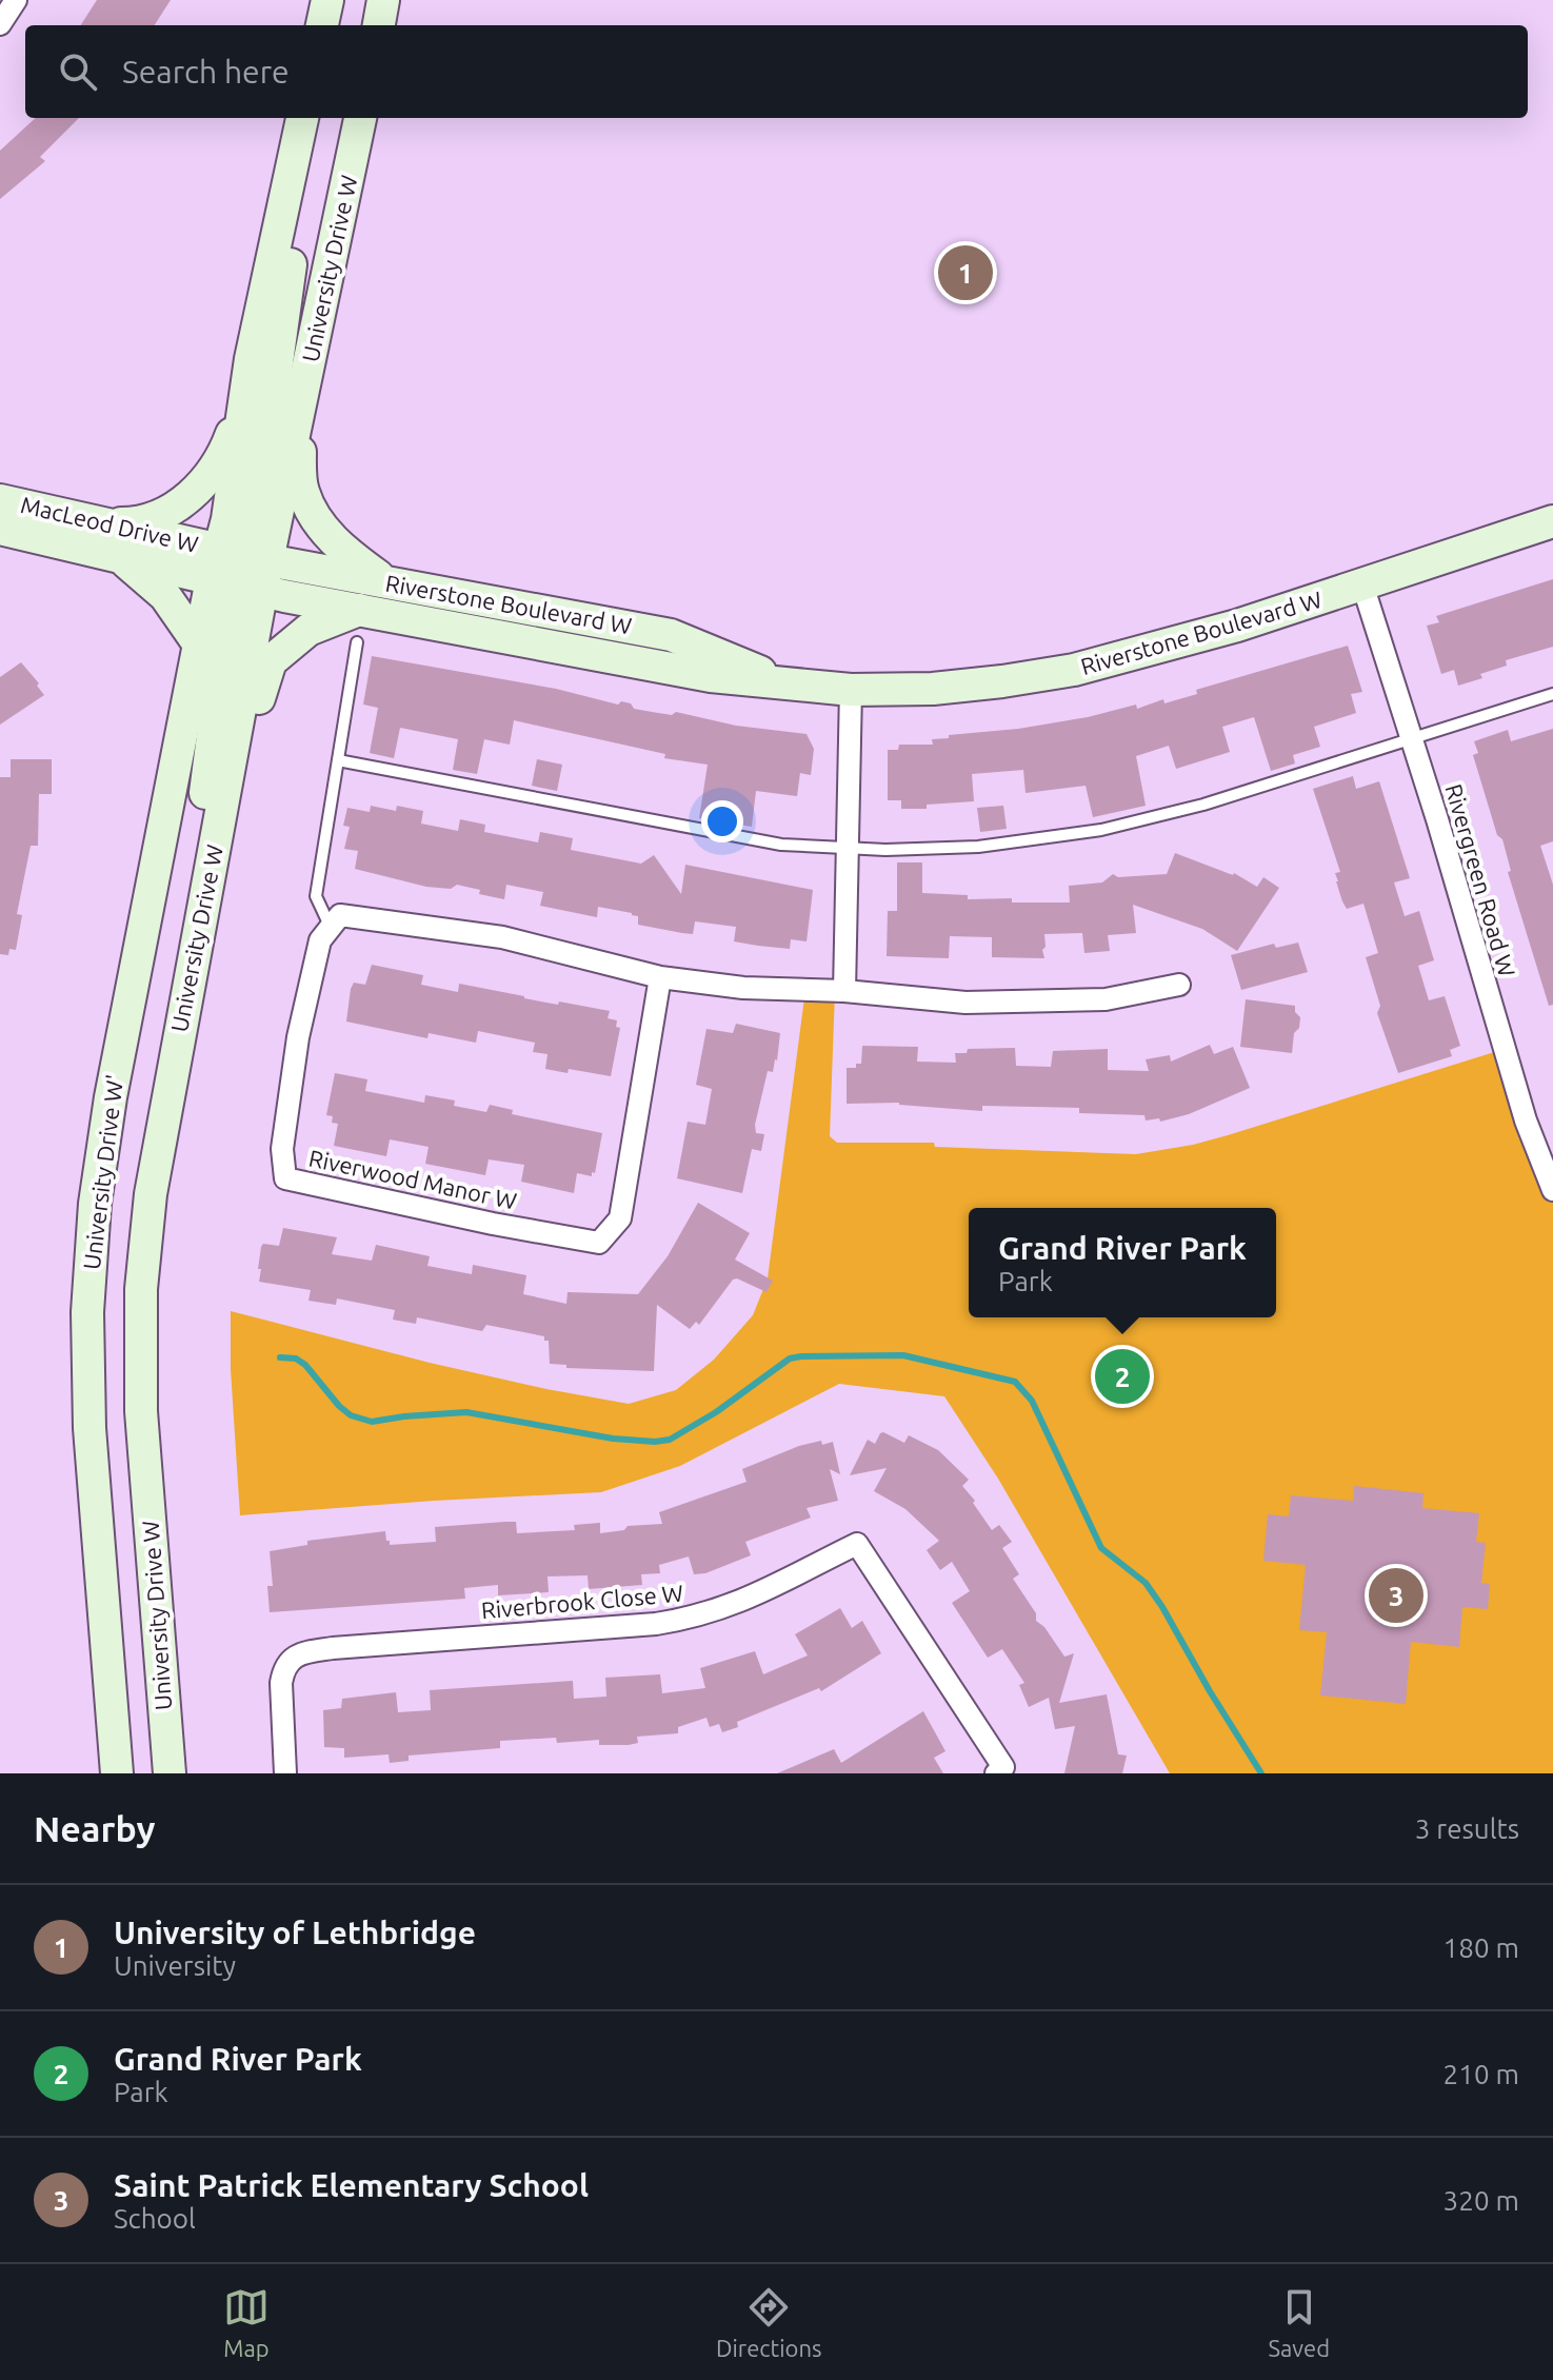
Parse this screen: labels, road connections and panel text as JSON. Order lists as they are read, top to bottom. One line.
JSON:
{"streets":{"main road":["University Drive W","MacLeod Drive W","Riverstone Boulevard W","University Drive W'"],"street":["Rivergreen Road W","Riverwood Manor W","Riverbrook Close W"]},"crossings":[["University Drive W","Riverstone Boulevard W"],["MacLeod Drive W","Riverstone Boulevard W"],["MacLeod Drive W","University Drive W'"],["Riverstone Boulevard W","Rivergreen Road W"],["Riverstone Boulevard W","University Drive W'"]],"page":{"search":"Search here","pins":["1","2","3"],"popup":["Grand River Park","Park"],"heading":["Nearby","3 results"],"list":[{"mark":"1","name":"University of Lethbridge","note":"University","value":"180 m"},{"mark":"2","name":"Grand River Park","note":"Park","value":"210 m"},{"mark":"3","name":"Saint Patrick Elementary School","note":"School","value":"320 m"}],"nav":["Map","Directions","Saved"]}}
